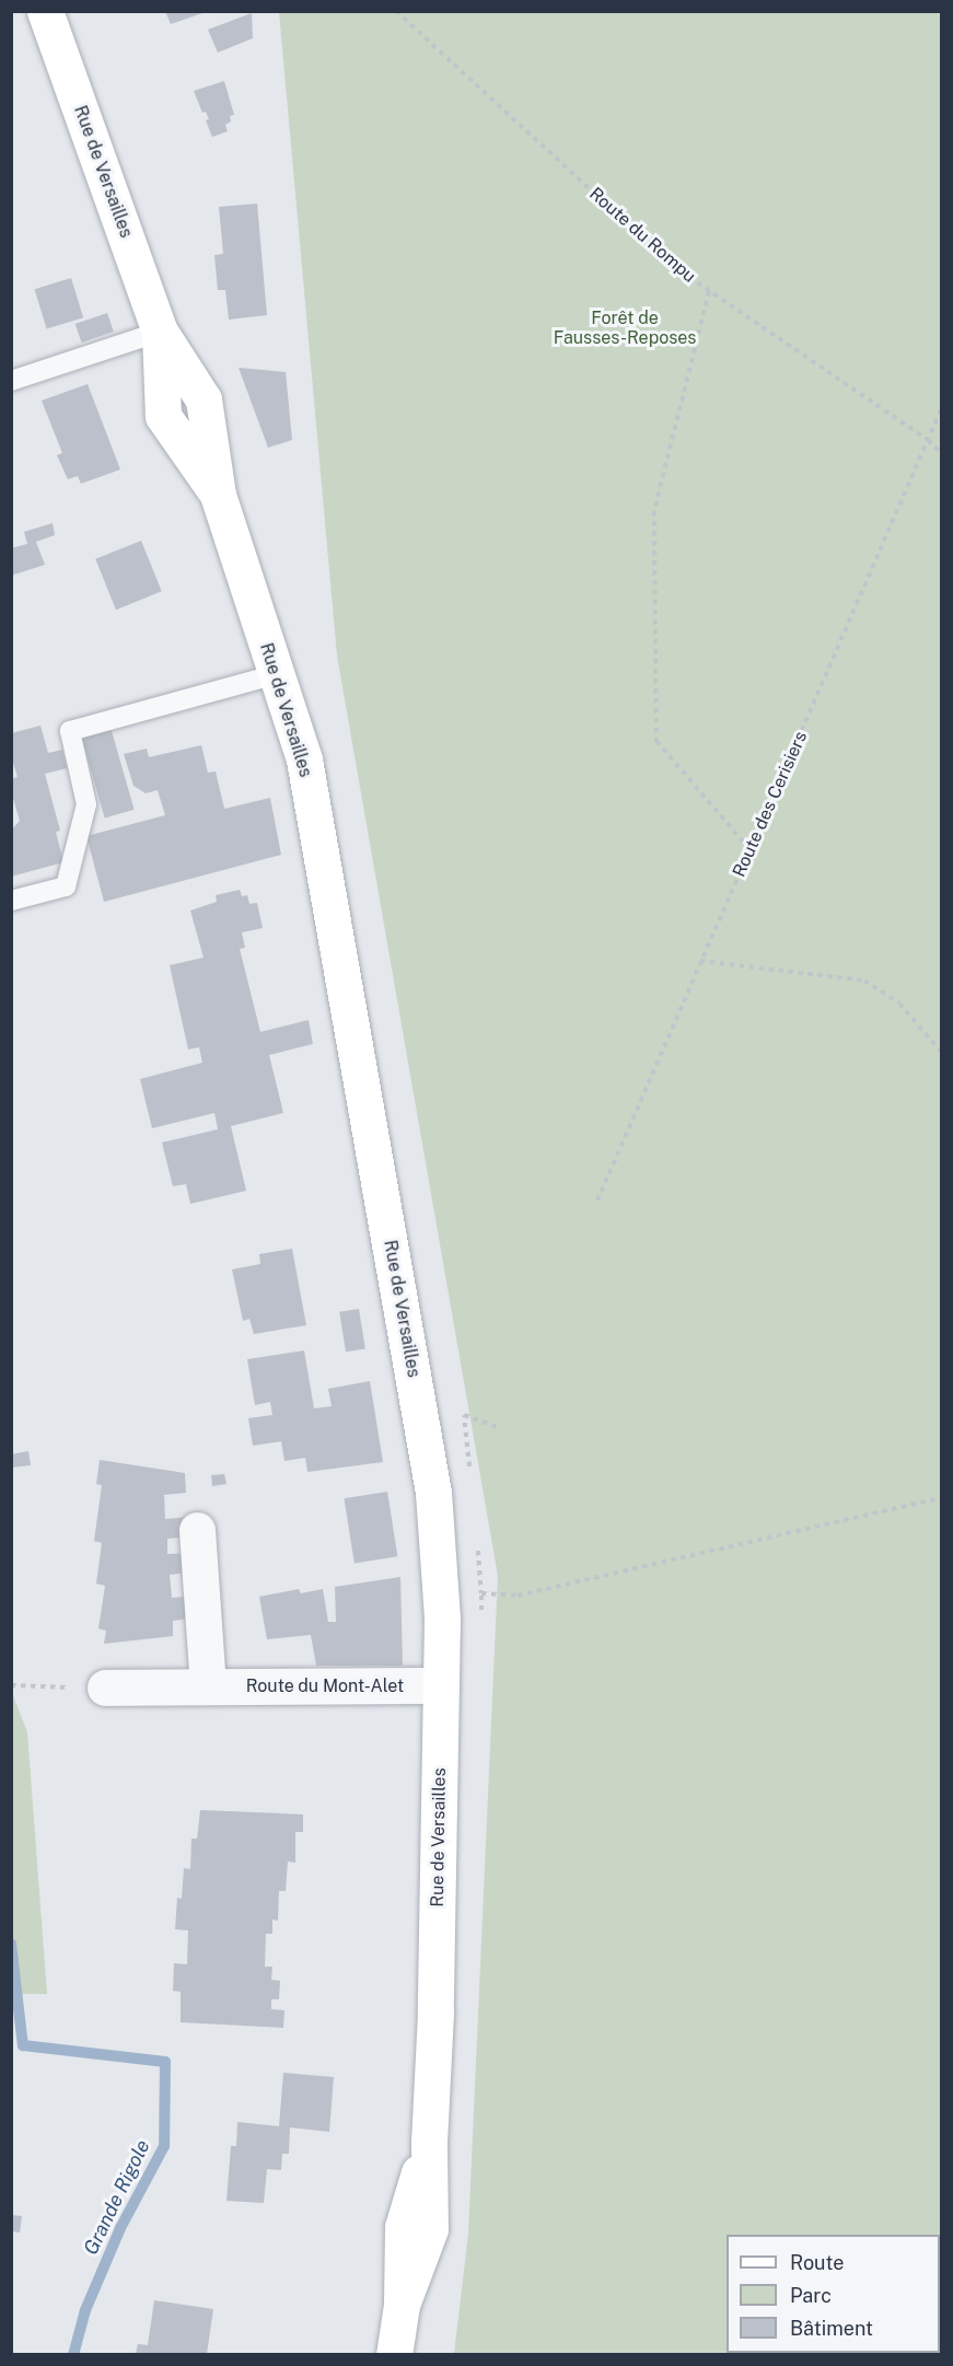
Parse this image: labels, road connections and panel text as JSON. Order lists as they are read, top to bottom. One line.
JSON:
{"streets":{"main road":["Rue de Versailles"],"street":["Route du Mont-Alet"],"path":["Route du Rompu","Route des Cerisiers"]},"crossings":[["Rue de Versailles","Route du Mont-Alet"],["Route du Rompu","Route des Cerisiers"]],"water":["Grande Rigole"],"parks":["Forêt de Fausses-Reposes"],"legend":["Route","Parc","Bâtiment"]}
